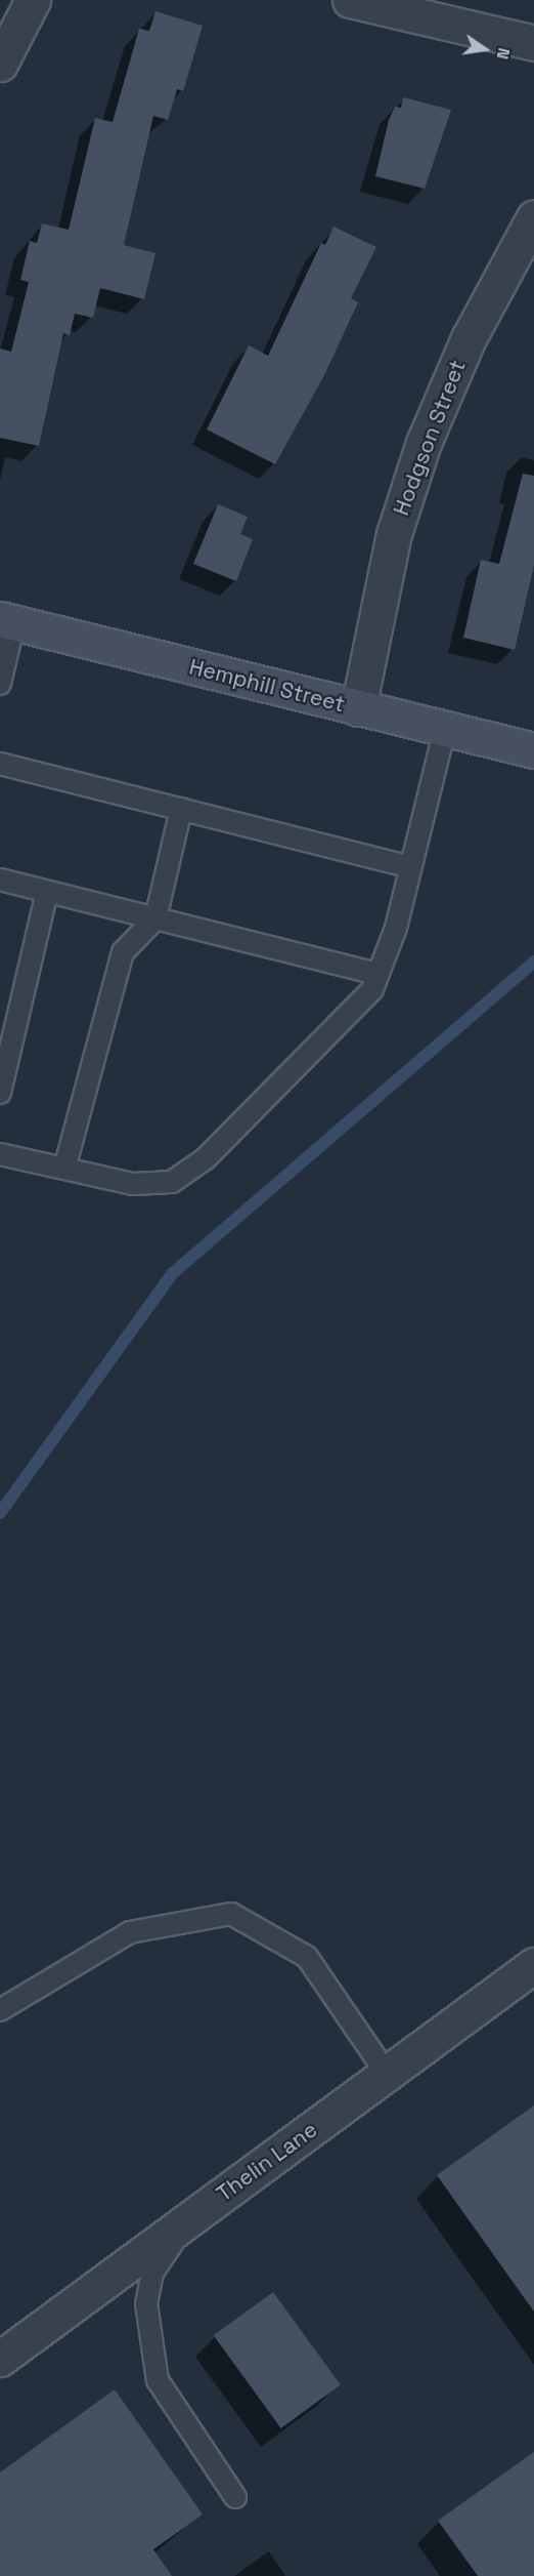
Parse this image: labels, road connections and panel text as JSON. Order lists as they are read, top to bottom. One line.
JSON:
{"streets":{"main road":["Hemphill Street"],"street":["Hodgson Street","Thelin Lane"]},"crossings":[["Hodgson Street","Hemphill Street"]],"north":"right"}
